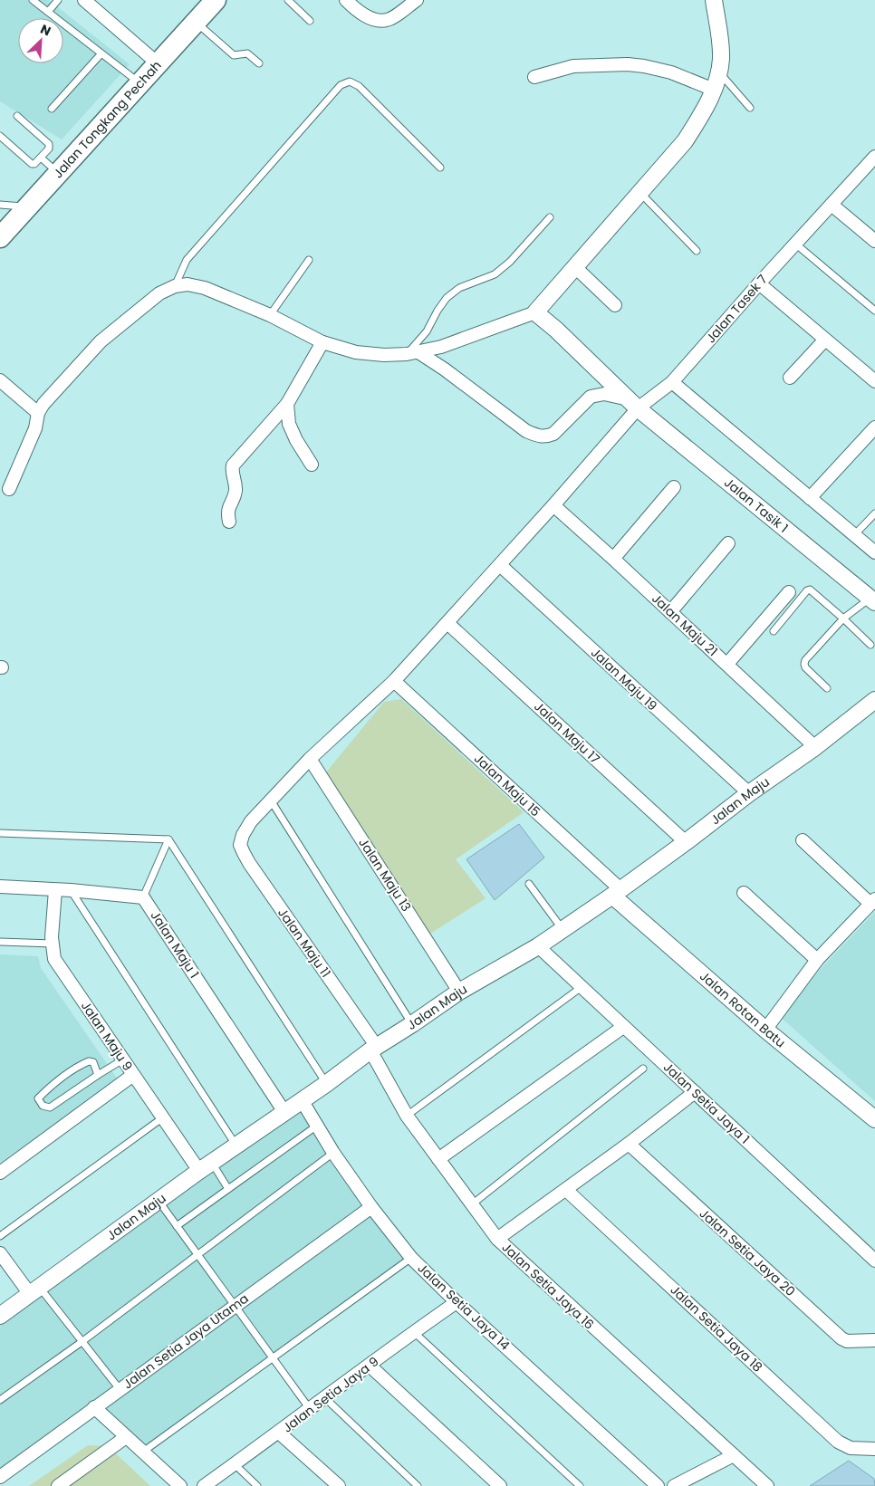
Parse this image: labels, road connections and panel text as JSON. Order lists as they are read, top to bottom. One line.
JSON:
{"streets":{"main road":["Jalan Tongkang Pechah"],"street":["Jalan Tasek 7","Jalan Tasik 1","Jalan Maju 21","Jalan Maju 19","Jalan Maju 17","Jalan Maju 15","Jalan Maju","Jalan Maju 13","Jalan Maju 11","Jalan Maju 1","Jalan Rotan Batu","Jalan Maju 9","Jalan Setia Jaya 1","Jalan Setia Jaya 20","Jalan Setia Jaya 16","Jalan Setia Jaya 14","Jalan Setia Jaya 18","Jalan Setia Jaya Utama","Jalan Setia Jaya 9"]},"crossings":[["Jalan Tasek 7","Jalan Tasik 1"],["Jalan Tasek 7","Jalan Maju 21"],["Jalan Tasek 7","Jalan Maju 19"],["Jalan Tasek 7","Jalan Maju 17"],["Jalan Tasek 7","Jalan Maju 15"],["Jalan Tasek 7","Jalan Maju 13"],["Jalan Tasek 7","Jalan Maju 11"],["Jalan Maju 21","Jalan Maju"],["Jalan Maju 19","Jalan Maju"],["Jalan Maju 17","Jalan Maju"],["Jalan Maju 15","Jalan Maju"],["Jalan Maju 15","Jalan Rotan Batu"],["Jalan Maju","Jalan Maju 13"],["Jalan Maju","Jalan Maju 11"],["Jalan Maju","Jalan Maju 1"],["Jalan Maju","Jalan Rotan Batu"],["Jalan Maju","Jalan Maju 9"],["Jalan Maju","Jalan Setia Jaya 1"],["Jalan Maju","Jalan Setia Jaya 16"],["Jalan Maju","Jalan Setia Jaya 14"],["Jalan Maju 11","Jalan Setia Jaya 16"],["Jalan Maju 1","Jalan Maju 9"],["Jalan Setia Jaya 14","Jalan Setia Jaya Utama"],["Jalan Setia Jaya 14","Jalan Setia Jaya 9"]],"north":"top right"}
